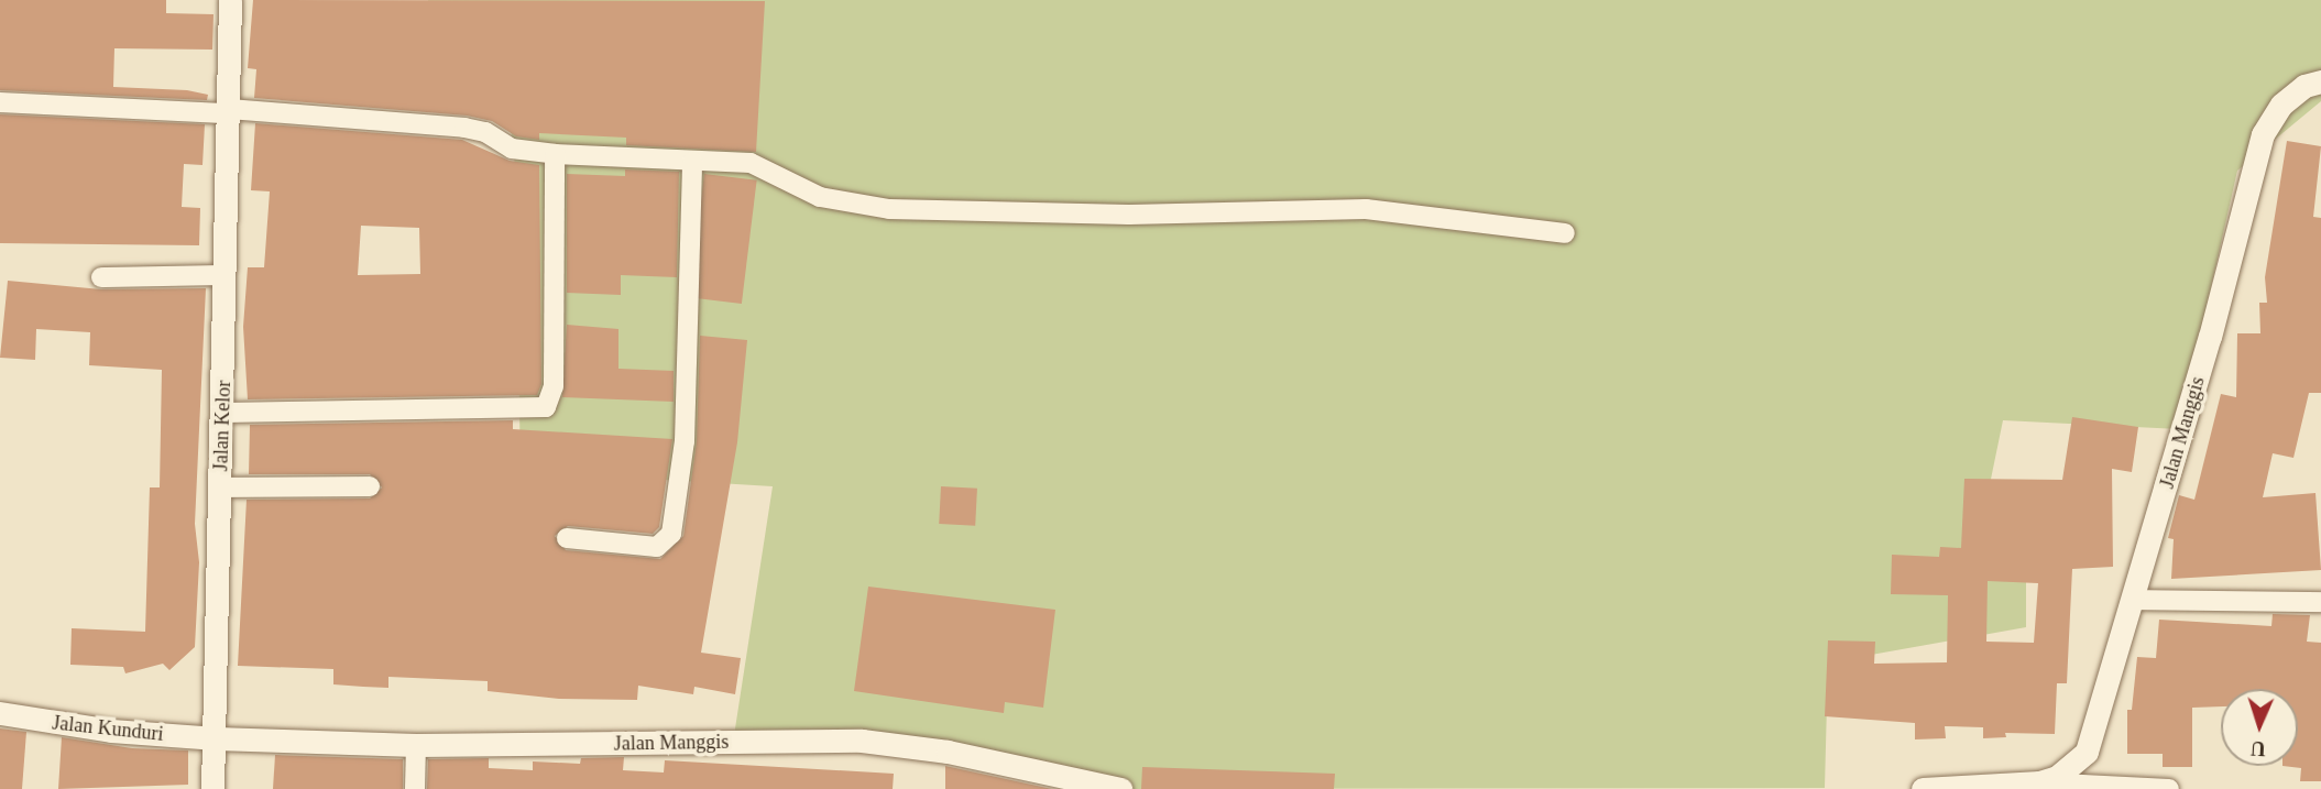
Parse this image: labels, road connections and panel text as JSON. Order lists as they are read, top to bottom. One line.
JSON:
{"streets":{"street":["Jalan Kelor","Jalan Manggis","Jalan Kunduri"]},"crossings":[["Jalan Kelor","Jalan Manggis"],["Jalan Kelor","Jalan Kunduri"],["Jalan Manggis","Jalan Kunduri"]],"north":"bottom"}
